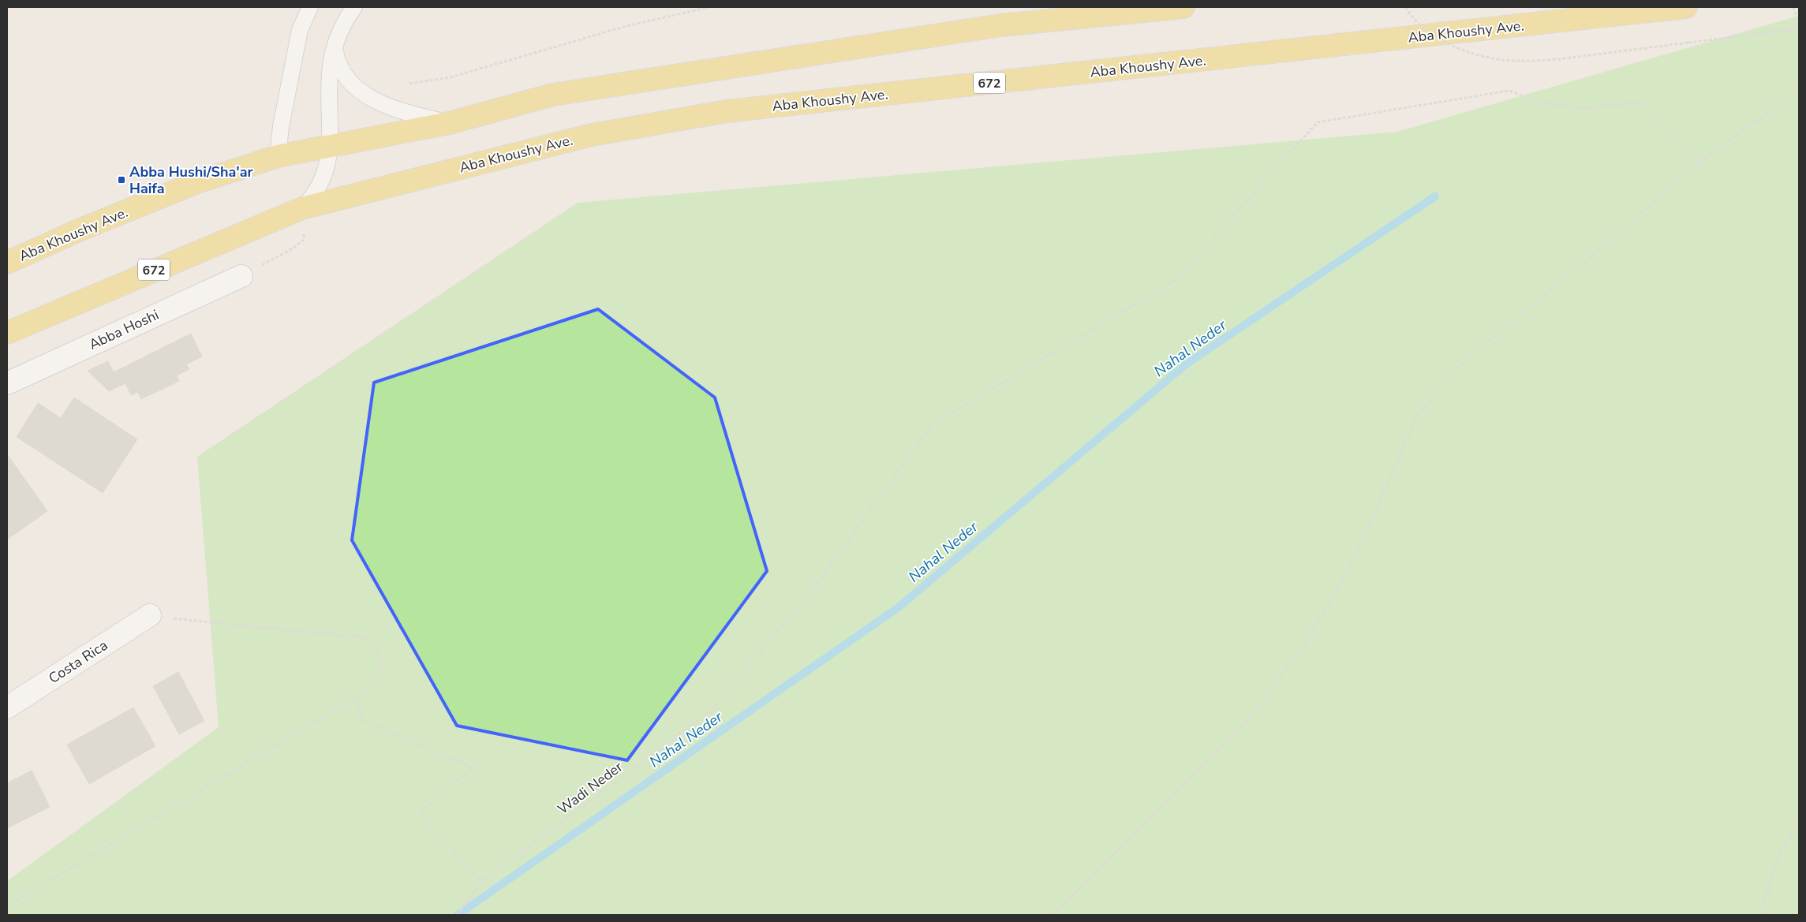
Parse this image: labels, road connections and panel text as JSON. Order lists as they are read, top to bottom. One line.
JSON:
{"streets":{"main road":["Aba Khoushy Ave.","672"],"street":["Abba Hoshi","Costa Rica"],"path":["Wadi Neder"]},"water":["Nahal Neder"],"places":{"transit":["Abba Hushi/Sha'ar Haifa"]}}
